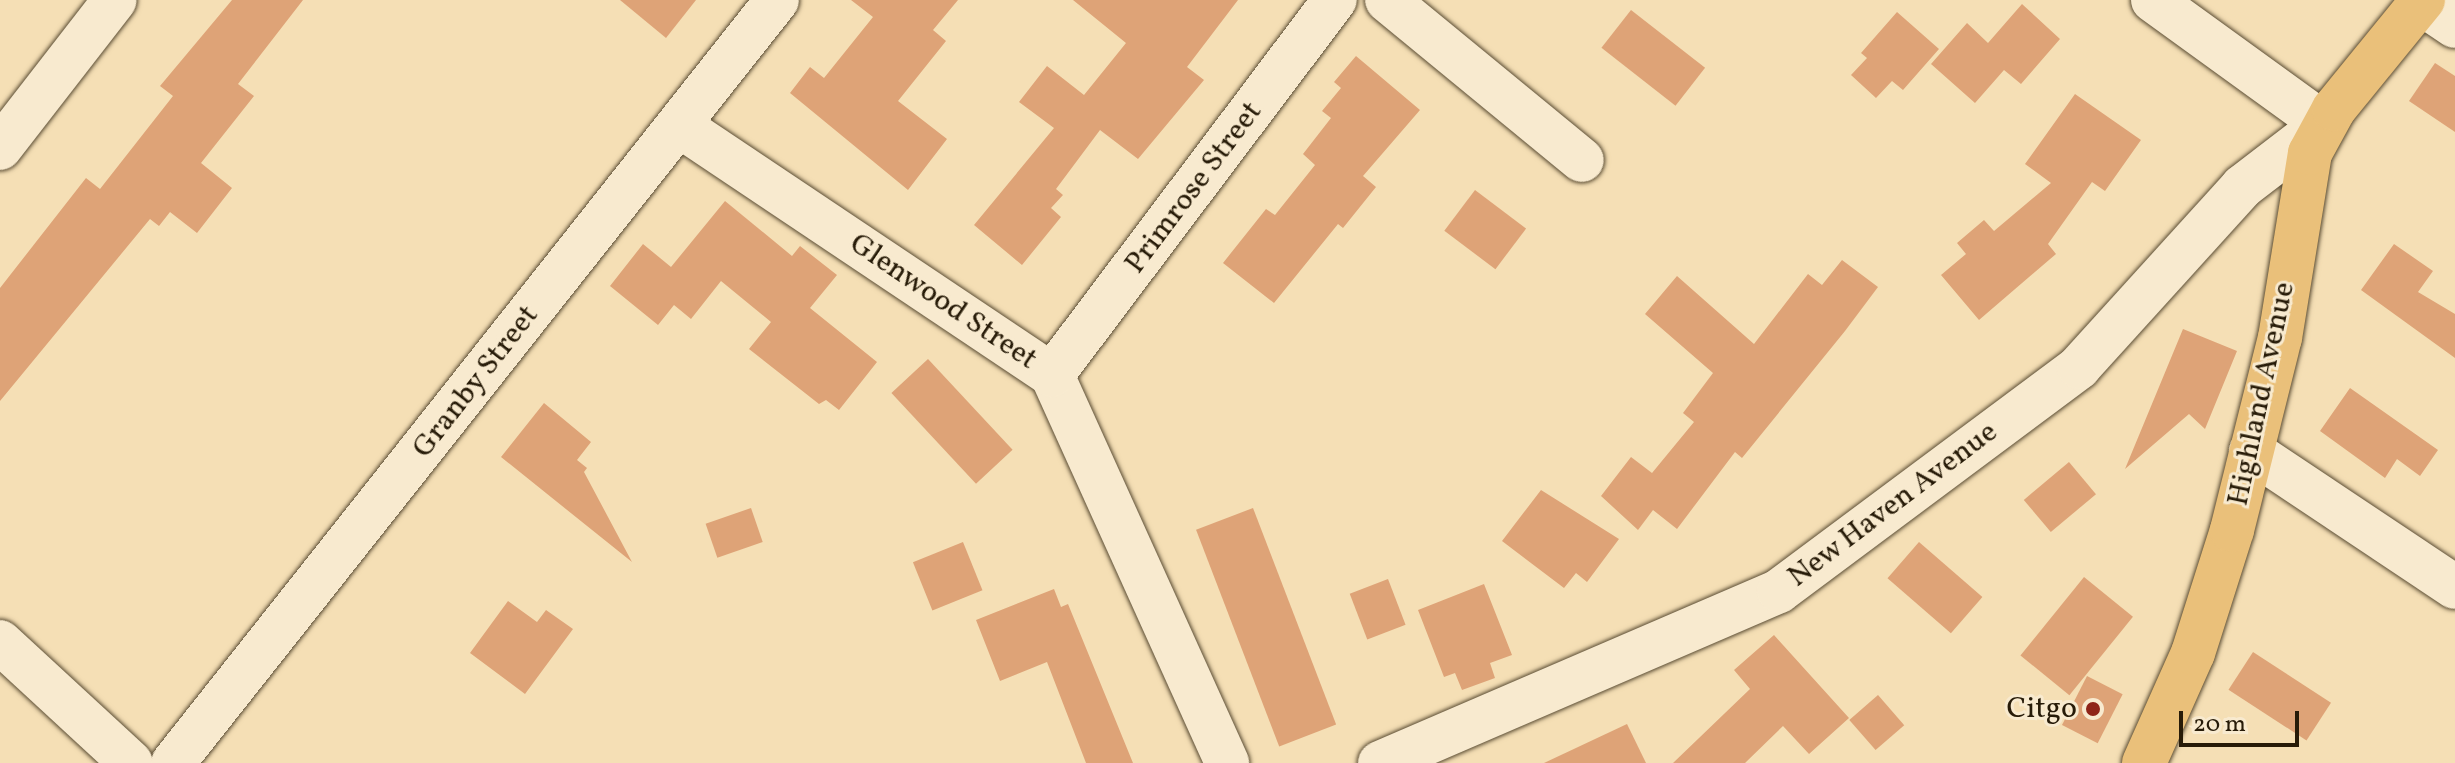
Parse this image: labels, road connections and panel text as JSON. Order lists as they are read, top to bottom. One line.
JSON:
{"streets":{"main road":["Highland Avenue"],"street":["Primrose Street","Glenwood Street","Granby Street","New Haven Avenue"]},"crossings":[["Primrose Street","Glenwood Street"],["Glenwood Street","Granby Street"],["Highland Avenue","New Haven Avenue"]],"places":["Citgo"],"scale_bar":"20 m"}
